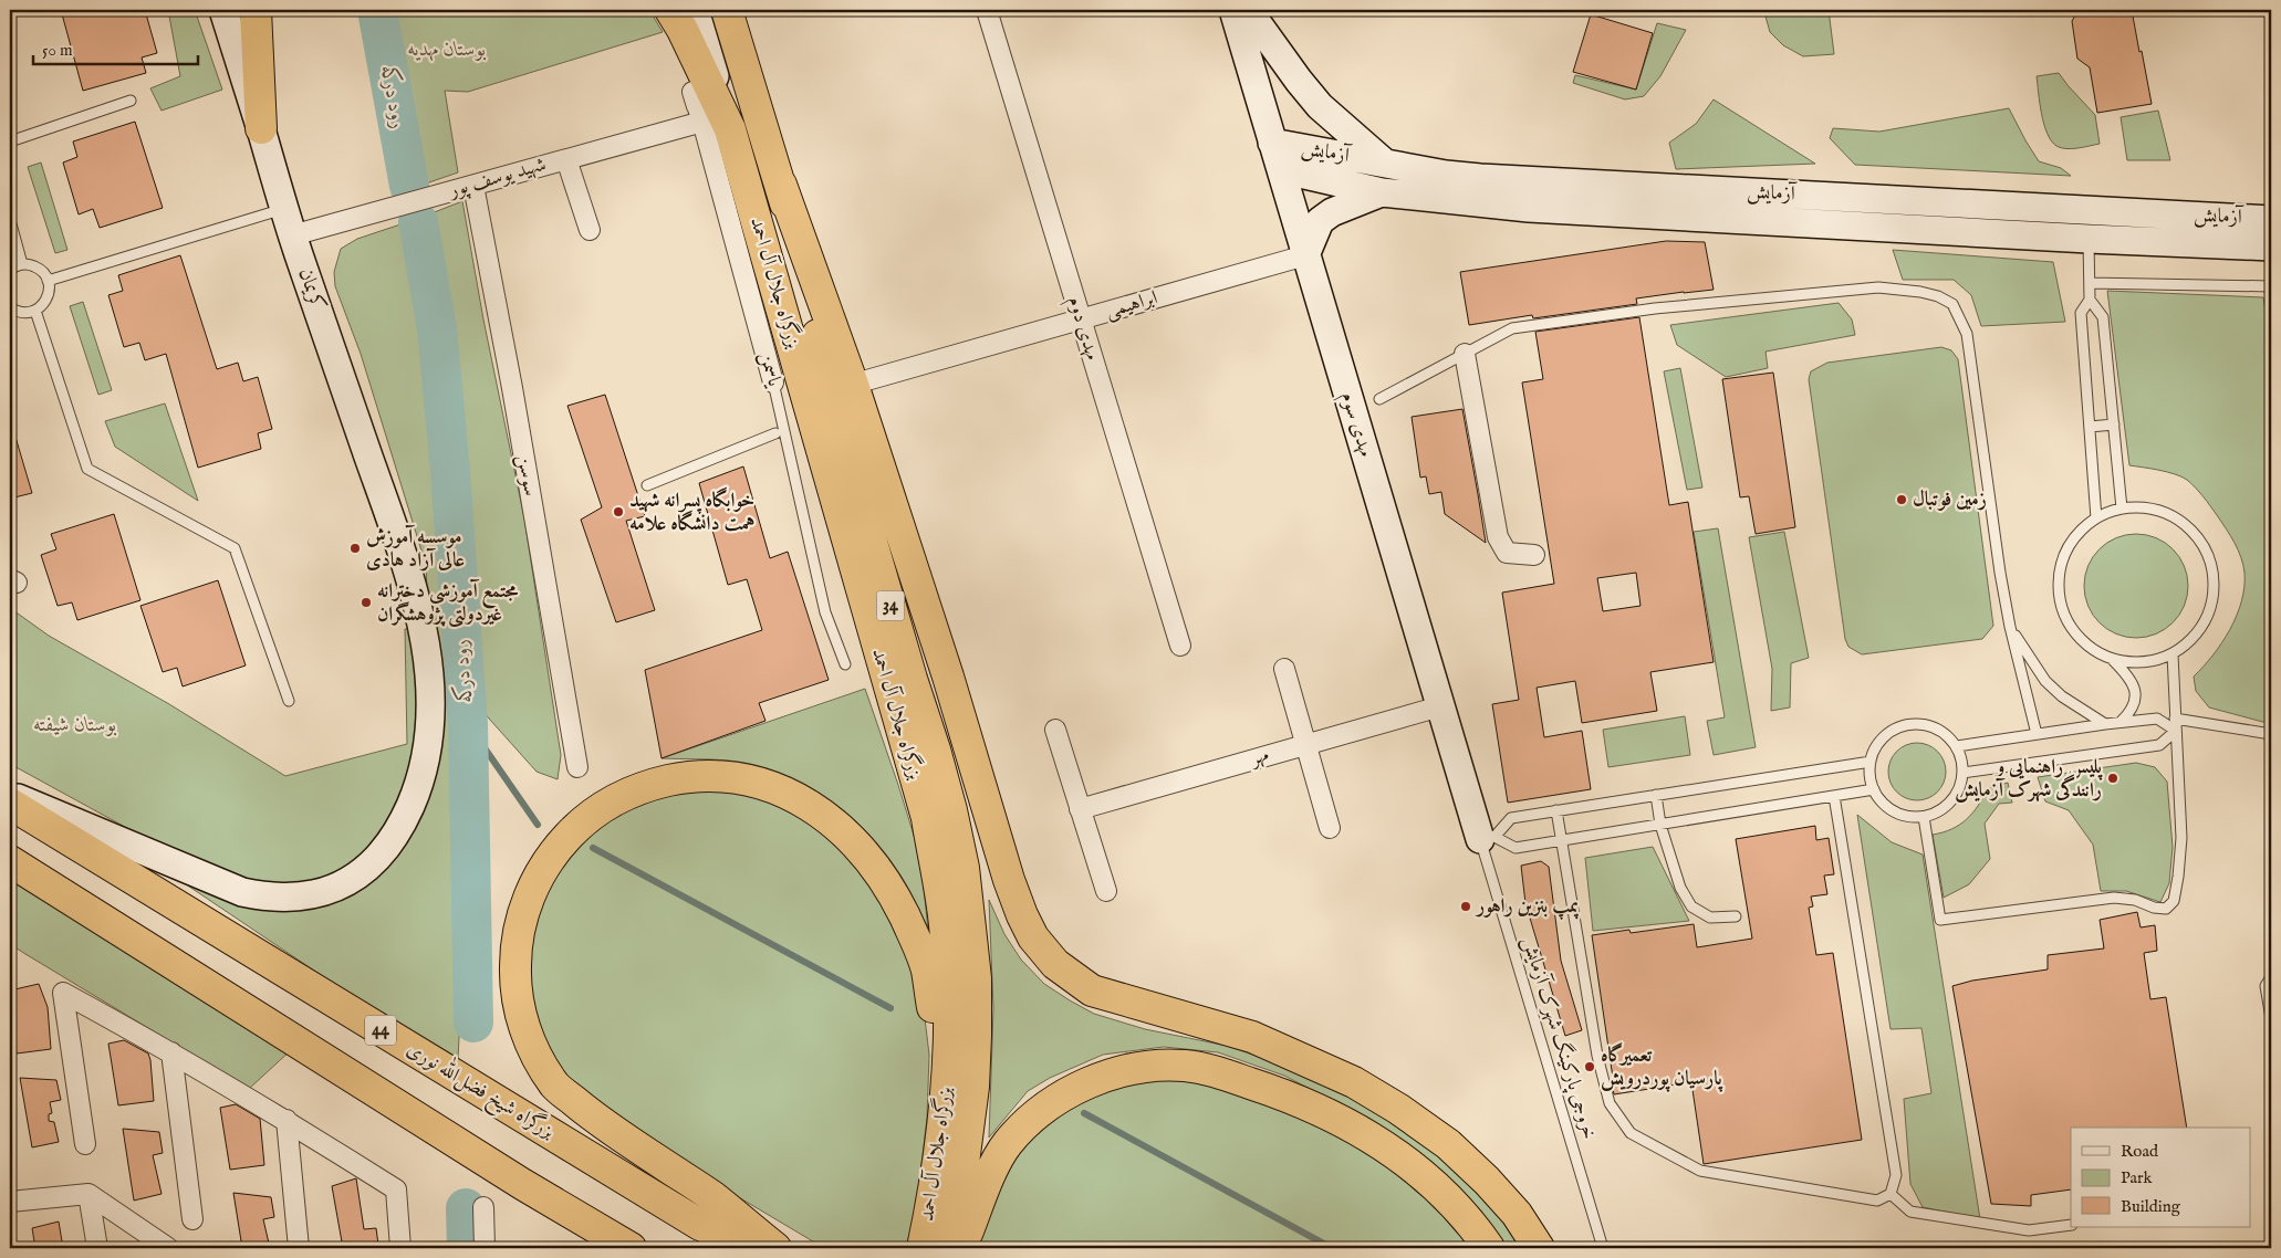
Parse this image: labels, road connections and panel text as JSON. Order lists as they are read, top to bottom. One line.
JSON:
{"streets":{"highway":["بزرگراه جلال آل احمد","34","44","بزرگراه شیخ فضل‌الله نوری"],"street":["آزمایش","شهید یوسف پور","کریمان","ابراهیمی","مهدی دوم","یاسمن","مهدی سوم","سوسن","مهر"],"lane":["خروجی پارکینگ شهرک آزمایش"]},"crossings":[["آزمایش","مهدی سوم"],["شهید یوسف پور","بزرگراه جلال آل احمد"],["شهید یوسف پور","کریمان"],["شهید یوسف پور","یاسمن"],["شهید یوسف پور","سوسن"],["بزرگراه جلال آل احمد","یاسمن"],["ابراهیمی","مهدی دوم"],["ابراهیمی","مهدی سوم"],["مهدی سوم","مهر"],["مهدی سوم","خروجی پارکینگ شهرک آزمایش"]],"water":["رود درکه"],"parks":["بوستان مهدیه","بوستان شیفته"],"places":["زمین فوتبال","خوابگاه پسرانه شهید همت دانشگاه علامه","موسسه آموزش عالی آزاد هادی","مجتمع آموزشی دخترانه غیردولتی پژوهشگران","پلیس راهنمایی و رانندگی شهرک آزمایش","پمپ بنزین راهور","تعمیرگاه پارسیان پوردرویش"],"legend":["Road","Park","Building"],"scale_bar":"50 m"}
